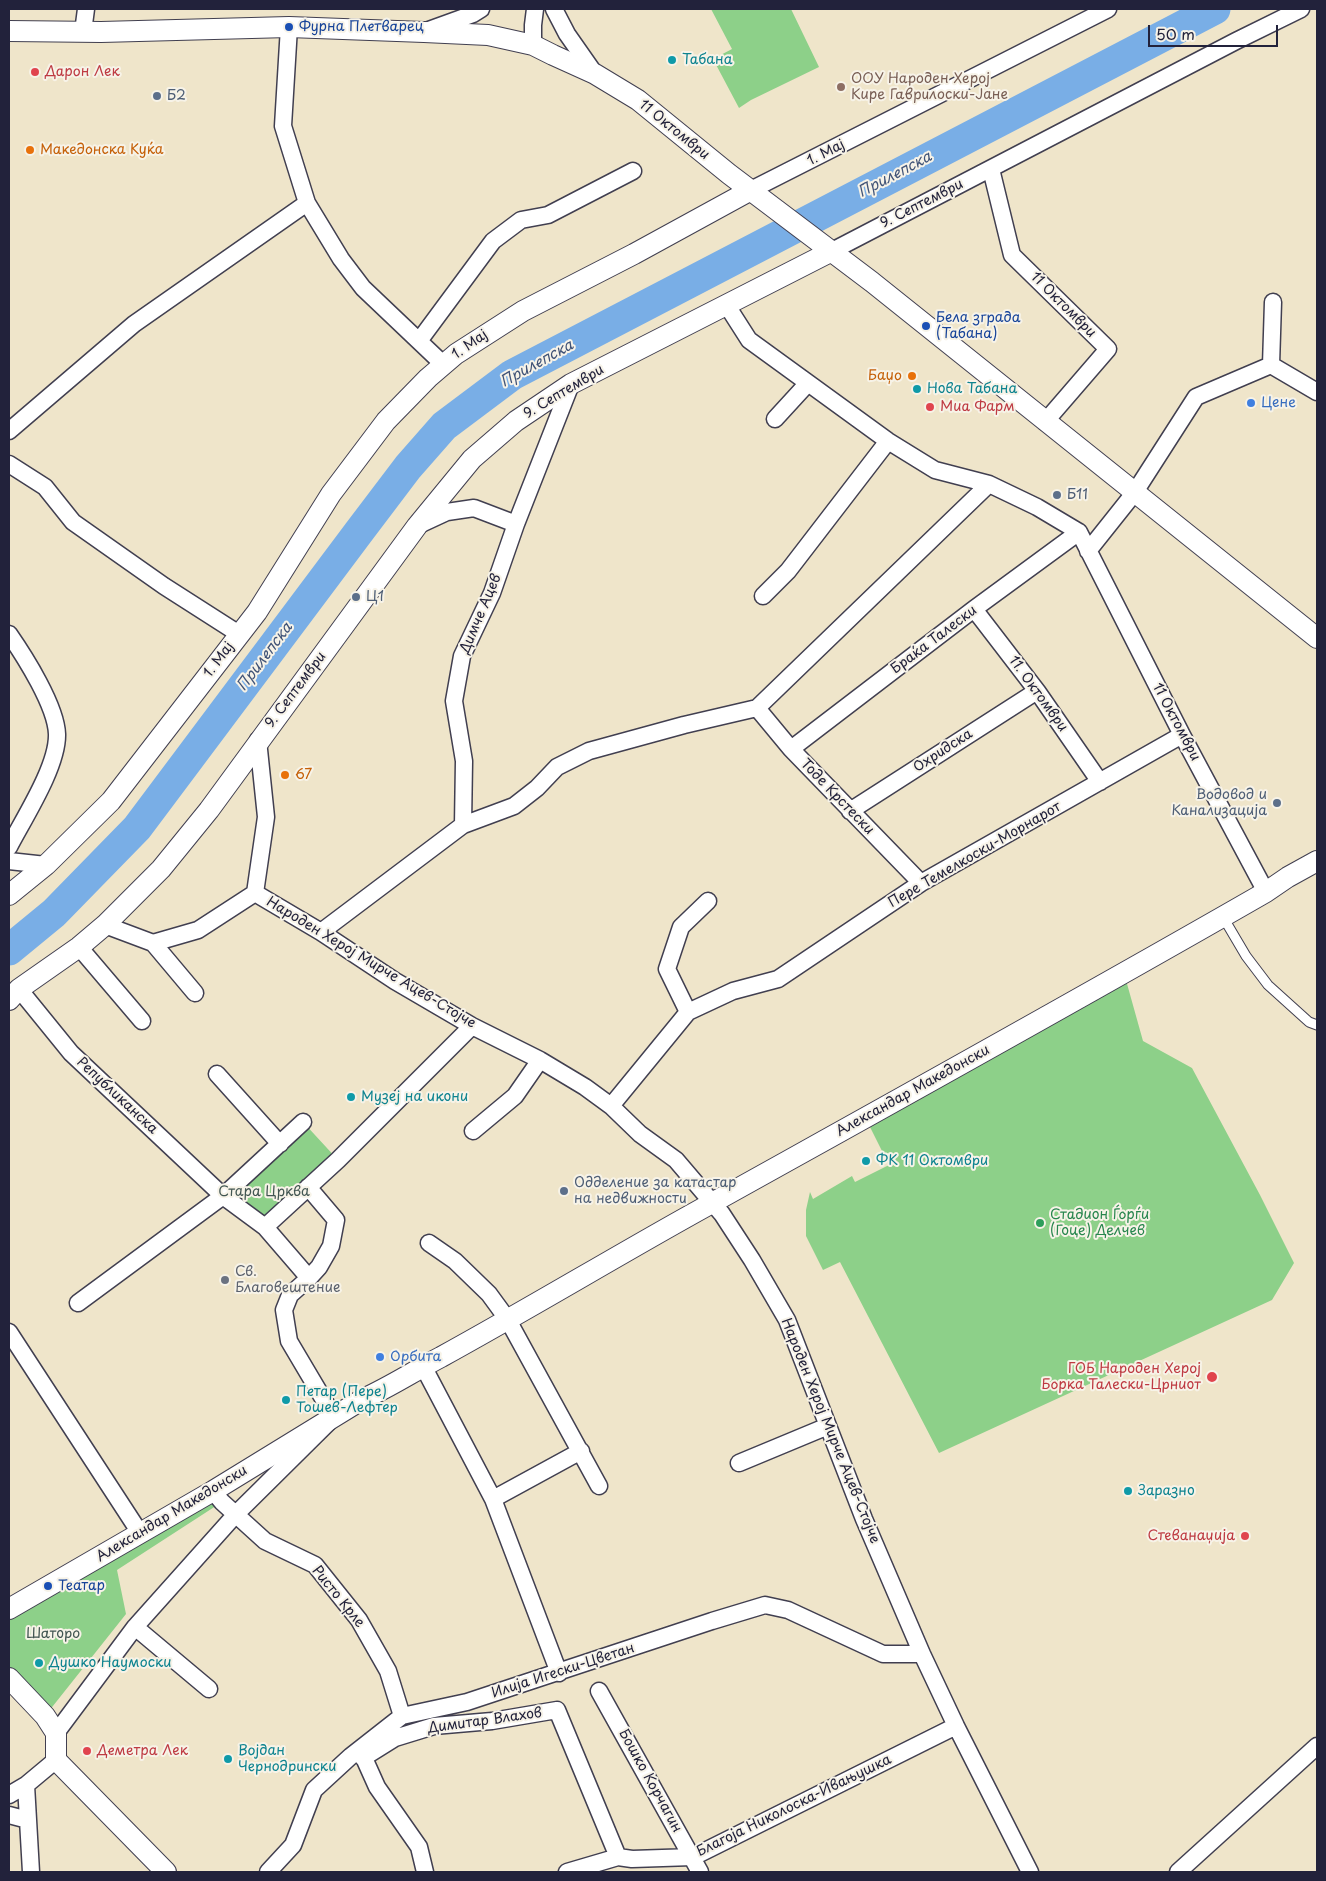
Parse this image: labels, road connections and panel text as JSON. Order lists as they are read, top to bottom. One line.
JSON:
{"streets":{"street":["11 Октомври","1. Мај","9. Септември","Димче Ацев","Браќа Талески","11. Октомври","Охридска","Тоде Крстески","Пере Темелкоски-Морнарот","Народен Херој Мирче Ацев-Стојче","Александар Македонски","Републиканска","Ристо Крле","Илија Игески-Цветан","Димитар Влахов","Бошко Корчагин","Благоја Николоска-Ивањушка"]},"crossings":[["11 Октомври","1. Мај"],["11 Октомври","9. Септември"],["11 Октомври","Браќа Талески"],["11 Октомври","Пере Темелкоски-Морнарот"],["11 Октомври","Александар Македонски"],["9. Септември","Димче Ацев"],["9. Септември","Народен Херој Мирче Ацев-Стојче"],["9. Септември","Републиканска"],["Браќа Талески","11. Октомври"],["Браќа Талески","Тоде Крстески"],["11. Октомври","Охридска"],["11. Октомври","Пере Темелкоски-Морнарот"],["Охридска","Тоде Крстески"],["Тоде Крстески","Пере Темелкоски-Морнарот"],["Пере Темелкоски-Морнарот","Народен Херој Мирче Ацев-Стојче"],["Народен Херој Мирче Ацев-Стојче","Александар Македонски"],["Народен Херој Мирче Ацев-Стојче","Илија Игески-Цветан"],["Народен Херој Мирче Ацев-Стојче","Благоја Николоска-Ивањушка"],["Александар Македонски","Ристо Крле"],["Ристо Крле","Илија Игески-Цветан"],["Илија Игески-Цветан","Димитар Влахов"],["Димитар Влахов","Благоја Николоска-Ивањушка"],["Бошко Корчагин","Благоја Николоска-Ивањушка"]],"water":["Прилепска"],"parks":["Стара Црква","Шаторо"],"places":["Фурна Плетварец","Табана","Дарон Лек","ООУ Народен Херој Кире Гаврилоски-Јане","Б2","Македонска Куќа","Бела зграда (Табана)","Баџо","Нова Табана","Цене","Миа Фарм","Б11","Ц1","67","Водовод и Канализација","Музеј на икони","ФК 11 Октомври","Одделение за катастар на недвижности","Стадион Ѓорѓи (Гоце) Делчев","Св. Благовештение","Орбита","ГОБ Народен Херој Борка Талески-Црниот","Петар (Пере) Тошев-Лефтер","Заразно","Стеванаџија","Театар","Душко Наумоски","Деметра Лек","Војдан Чернодрински"],"scale_bar":"50 m"}
